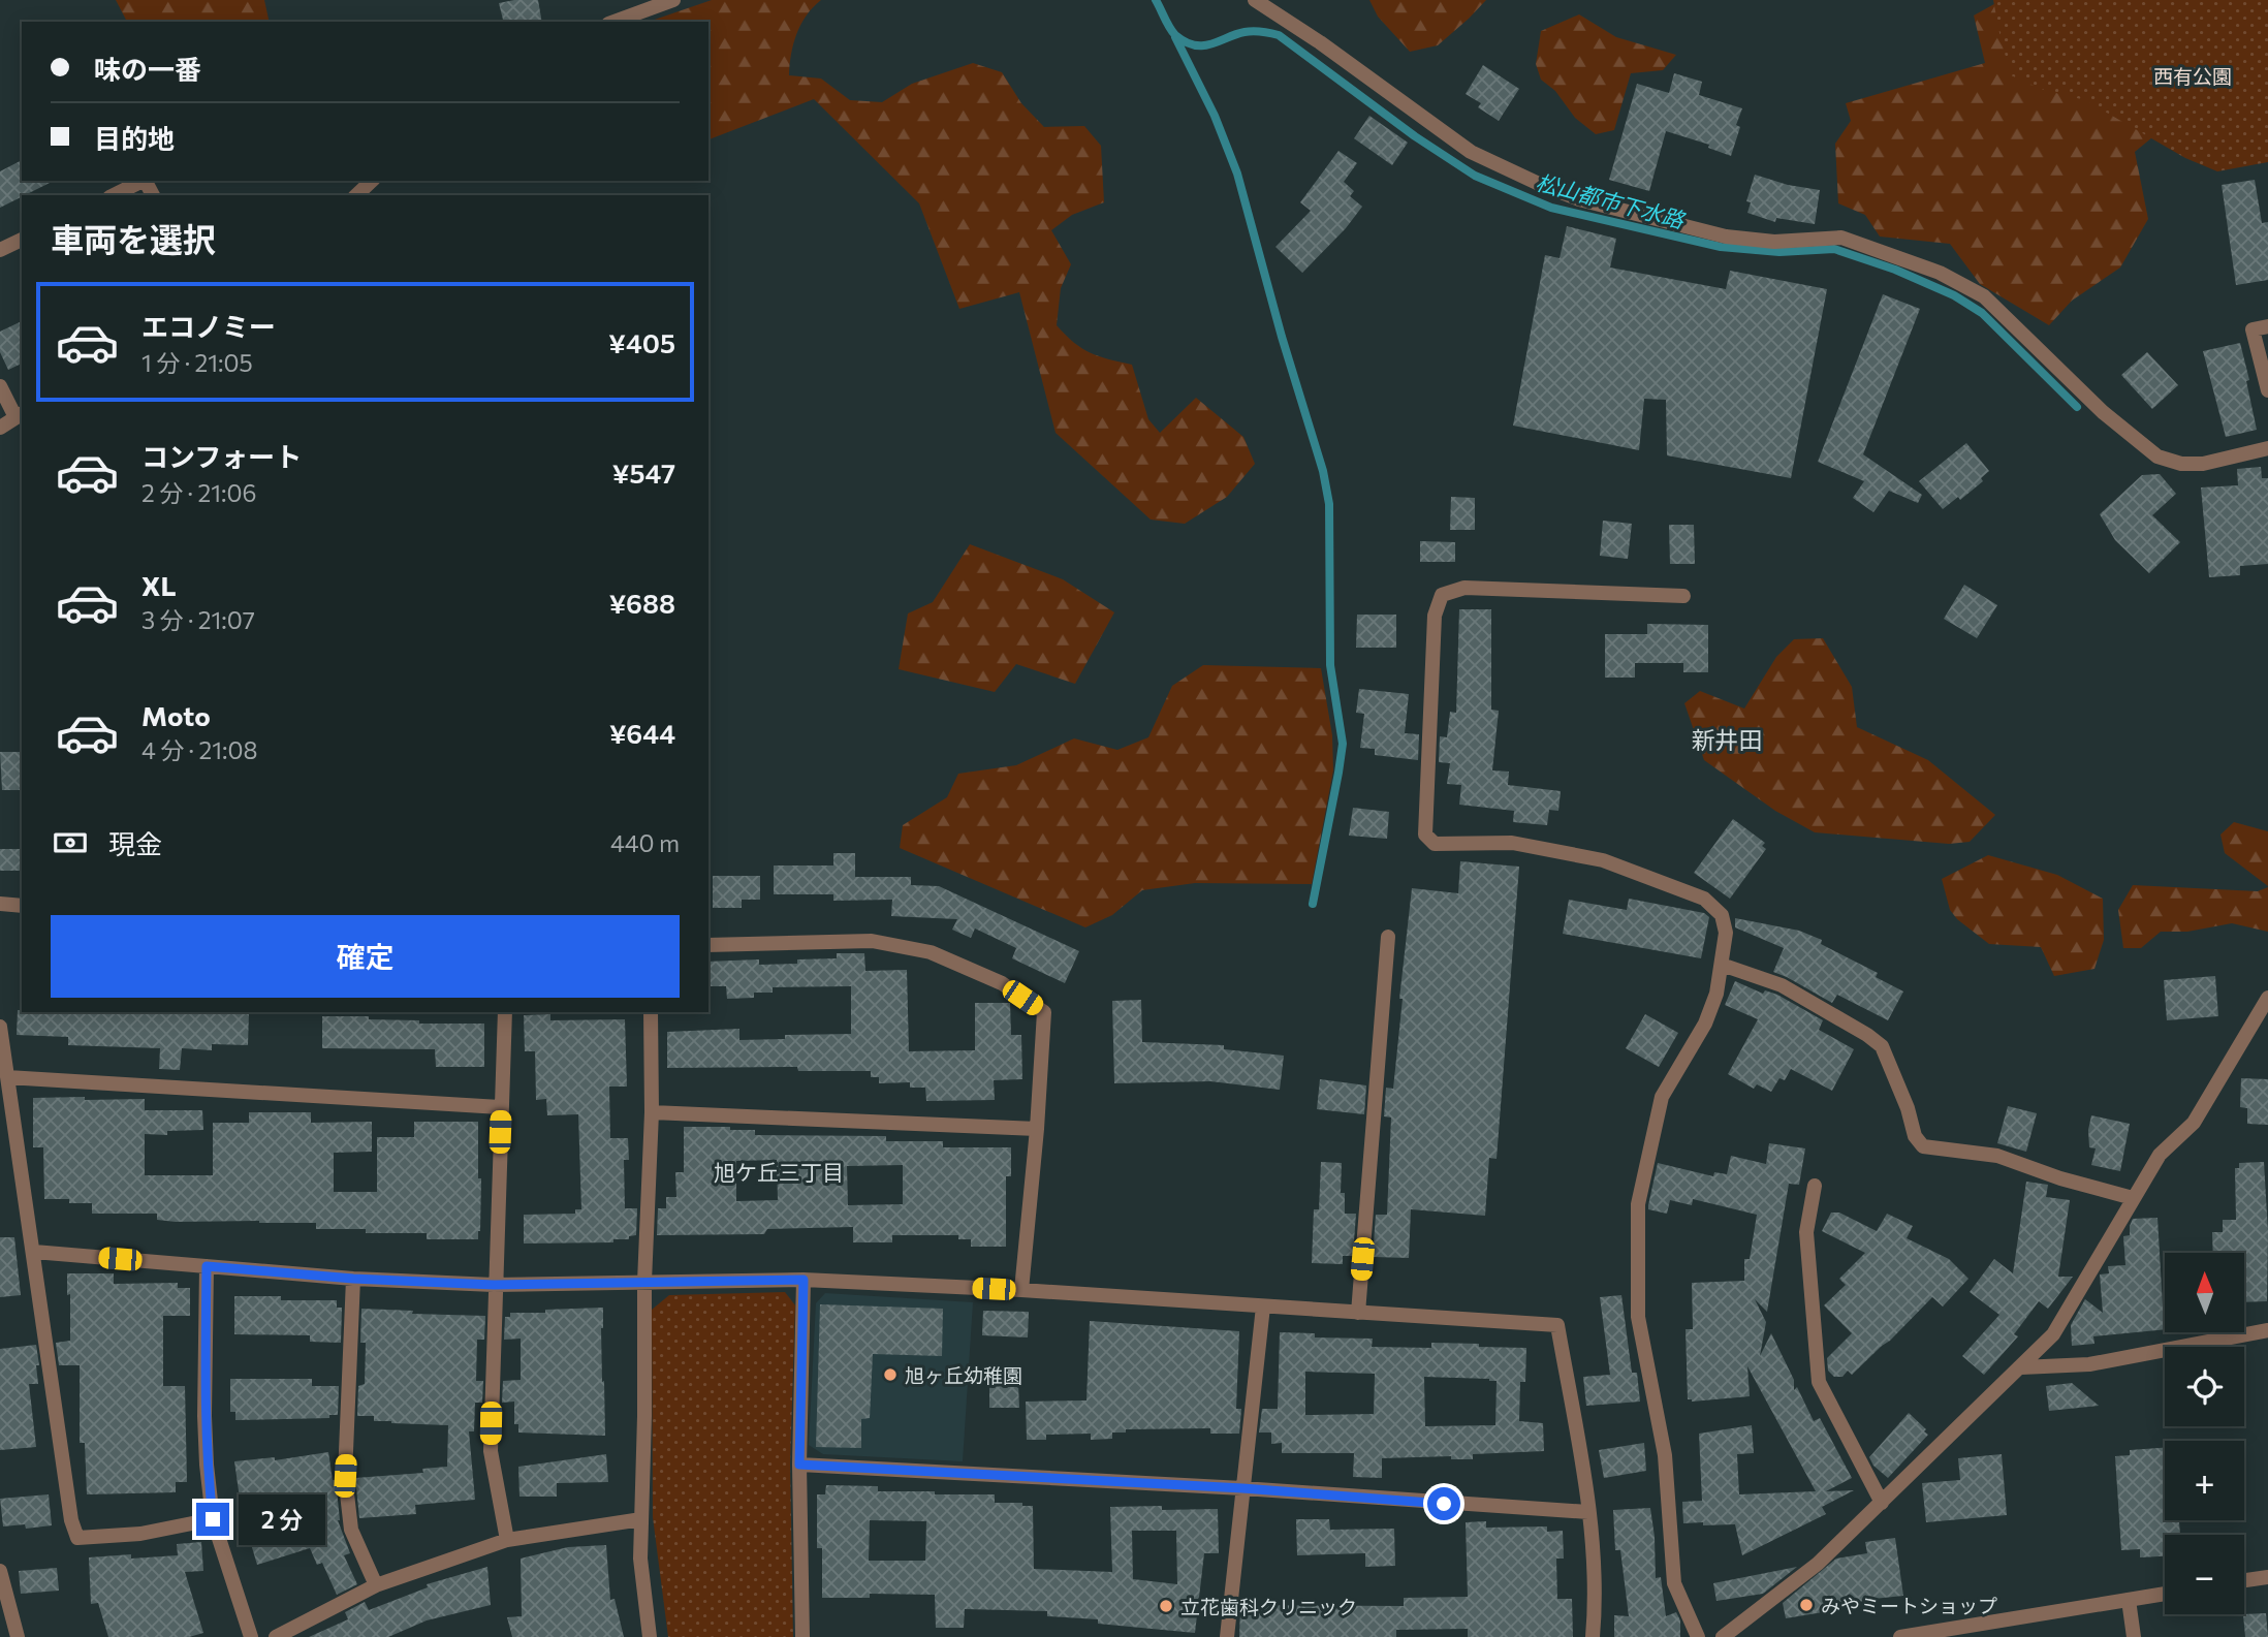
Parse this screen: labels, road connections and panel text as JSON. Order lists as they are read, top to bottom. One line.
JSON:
{"districts":["新井田","旭ケ丘三丁目"],"water":["松山都市下水路"],"parks":["西有公園"],"places":["旭ヶ丘幼稚園","みやミートショップ","立花歯科クリニック"],"north":"top","page":{"banner":["味の一番","目的地"],"heading":"車両を選択","list":[{"name":"エコノミー","note":"1 分 · 21:05","value":"¥405"},{"name":"コンフォート","note":"2 分 · 21:06","value":"¥547"},{"name":"XL","note":"3 分 · 21:07","value":"¥688"},{"name":"Moto","note":"4 分 · 21:08","value":"¥644"}],"pay":["現金","440 m"],"buttons":"確定","map_buttons":["+","−"],"bubble":"2 分"}}
